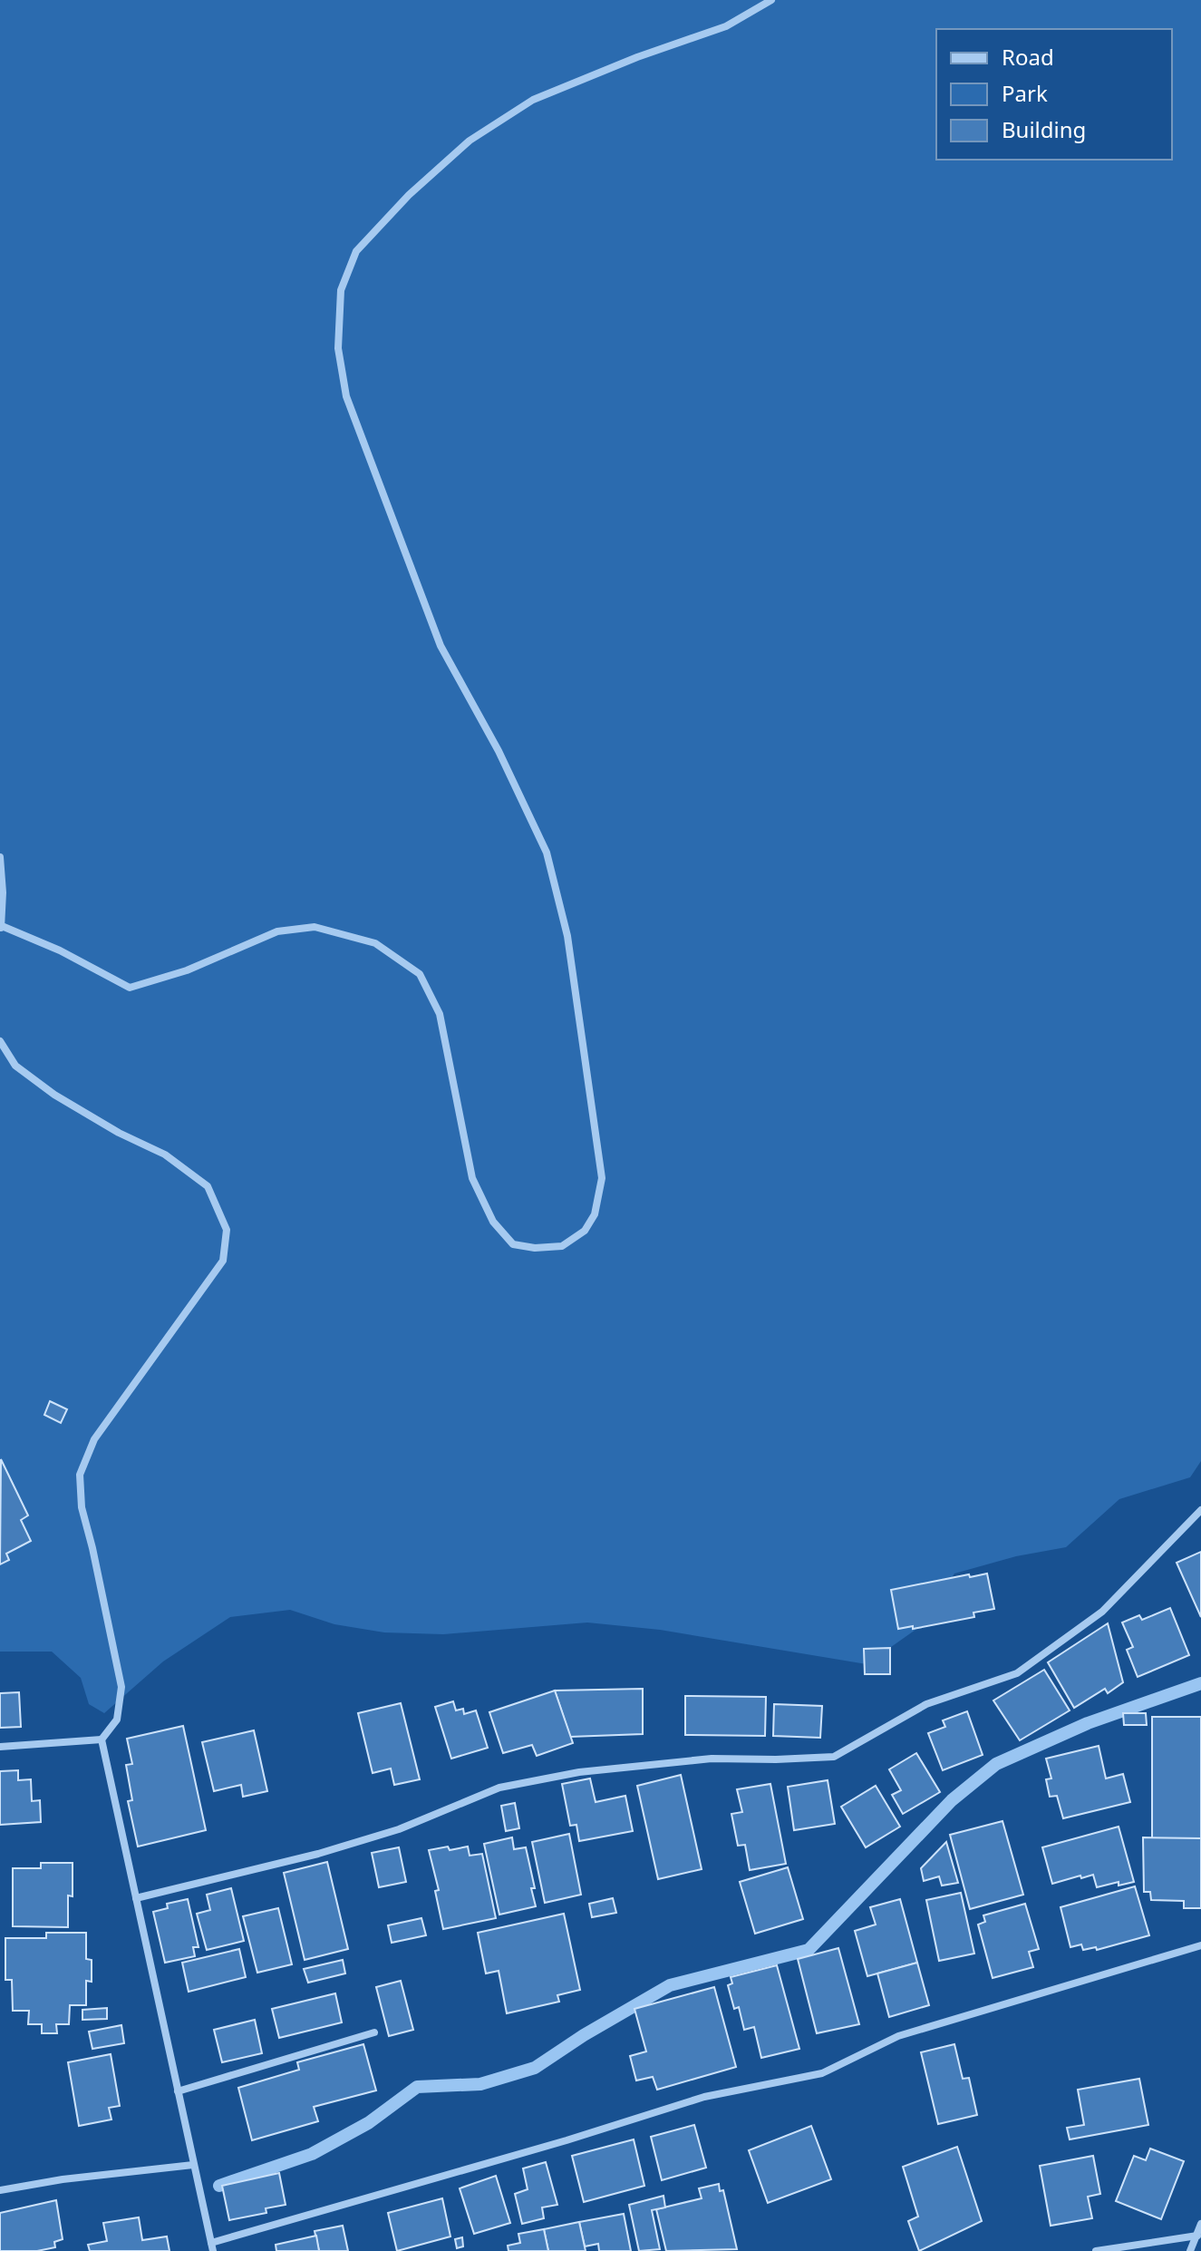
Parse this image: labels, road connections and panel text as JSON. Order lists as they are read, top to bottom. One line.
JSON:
{"legend":["Road","Park","Building"]}
